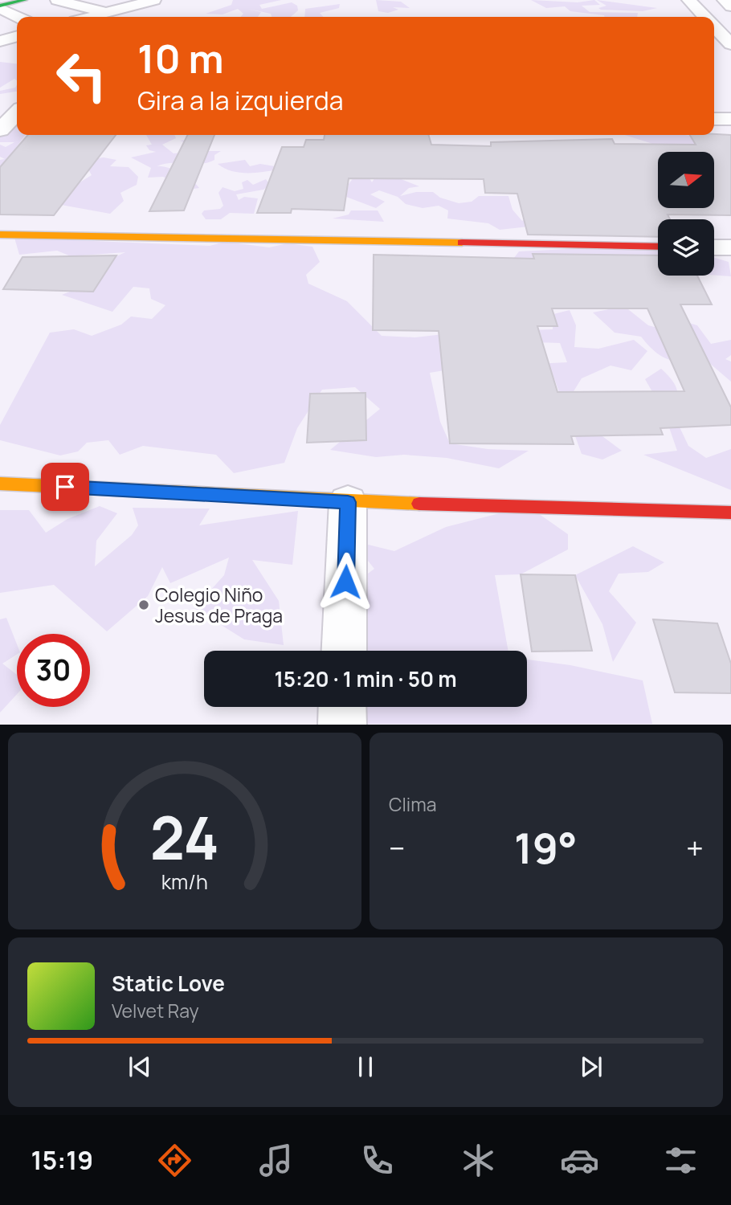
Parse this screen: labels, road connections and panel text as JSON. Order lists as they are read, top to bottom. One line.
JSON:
{"places":["Colegio Niño Jesus de Praga"],"north":"right","page":{"turn":["10 m","Gira a la izquierda"],"limit":"30","trip":"15:20 · 1 min · 50 m","tile":"Clima","heat":["−","19°","+"],"song":["Static Love","Velvet Ray"],"tabs":"15:19","gauge":["24","km/h"]}}
